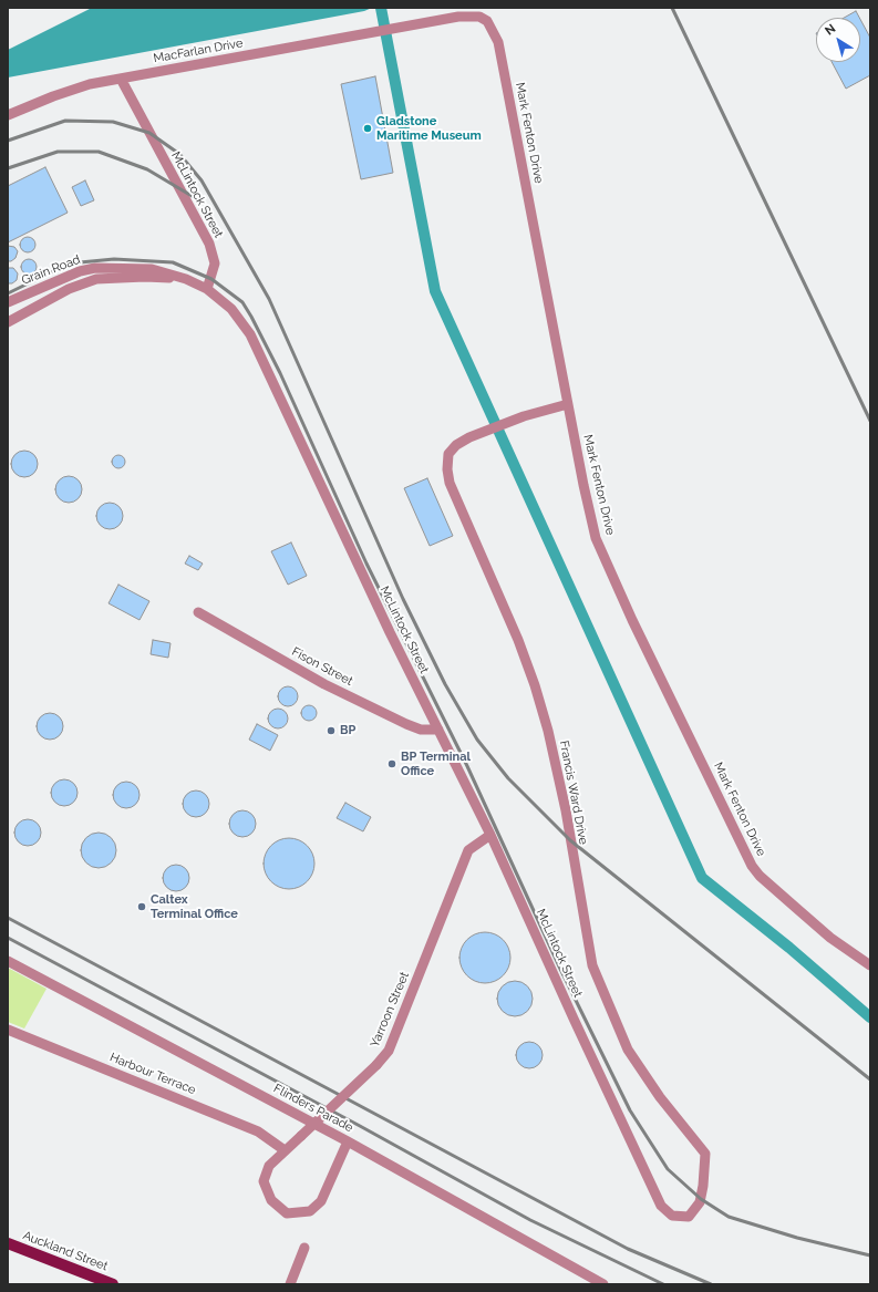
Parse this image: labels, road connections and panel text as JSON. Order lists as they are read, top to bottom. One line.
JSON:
{"streets":{"main road":["Auckland Street"],"street":["MacFarlan Drive","Mark Fenton Drive","McLintock Street","Grain Road","Fison Street","Francis Ward Drive","Yarroon Street","Harbour Terrace","Flinders Parade"]},"crossings":[["MacFarlan Drive","Mark Fenton Drive"],["MacFarlan Drive","McLintock Street"],["Mark Fenton Drive","Francis Ward Drive"],["McLintock Street","Grain Road"],["McLintock Street","Fison Street"],["McLintock Street","Francis Ward Drive"],["McLintock Street","Yarroon Street"],["Yarroon Street","Harbour Terrace"],["Yarroon Street","Flinders Parade"]],"places":["Gladstone Maritime Museum","BP","BP Terminal Office","Caltex Terminal Office"],"north":"top left"}
